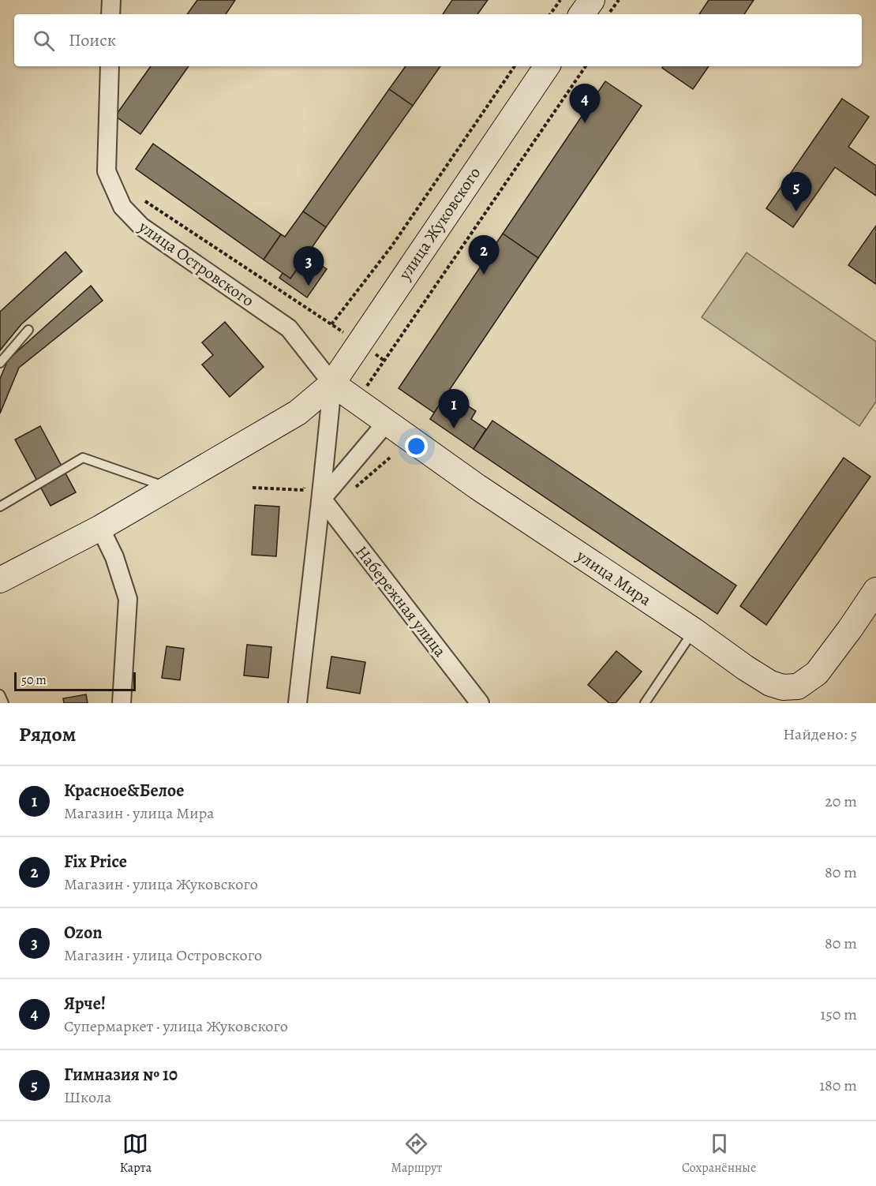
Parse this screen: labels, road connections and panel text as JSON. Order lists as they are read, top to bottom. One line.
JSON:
{"streets":{"street":["улица Жуковского","улица Островского","улица Мира","Набережная улица"]},"crossings":[["улица Жуковского","улица Островского"],["улица Жуковского","улица Мира"],["улица Островского","улица Мира"]],"scale_bar":"50 m","page":{"search":"Поиск","pins":["4","5","2","3","1"],"scale":"50 m","heading":["Рядом","Найдено: 5"],"list":[{"mark":"1","name":"Красное&Белое","note":"Магазин · улица Мира","value":"20 m"},{"mark":"2","name":"Fix Price","note":"Магазин · улица Жуковского","value":"80 m"},{"mark":"3","name":"Ozon","note":"Магазин · улица Островского","value":"80 m"},{"mark":"4","name":"Ярче!","note":"Супермаркет · улица Жуковского","value":"150 m"},{"mark":"5","name":"Гимназия № 10","note":"Школа","value":"180 m"}],"nav":["Карта","Маршрут","Сохранённые"]}}
